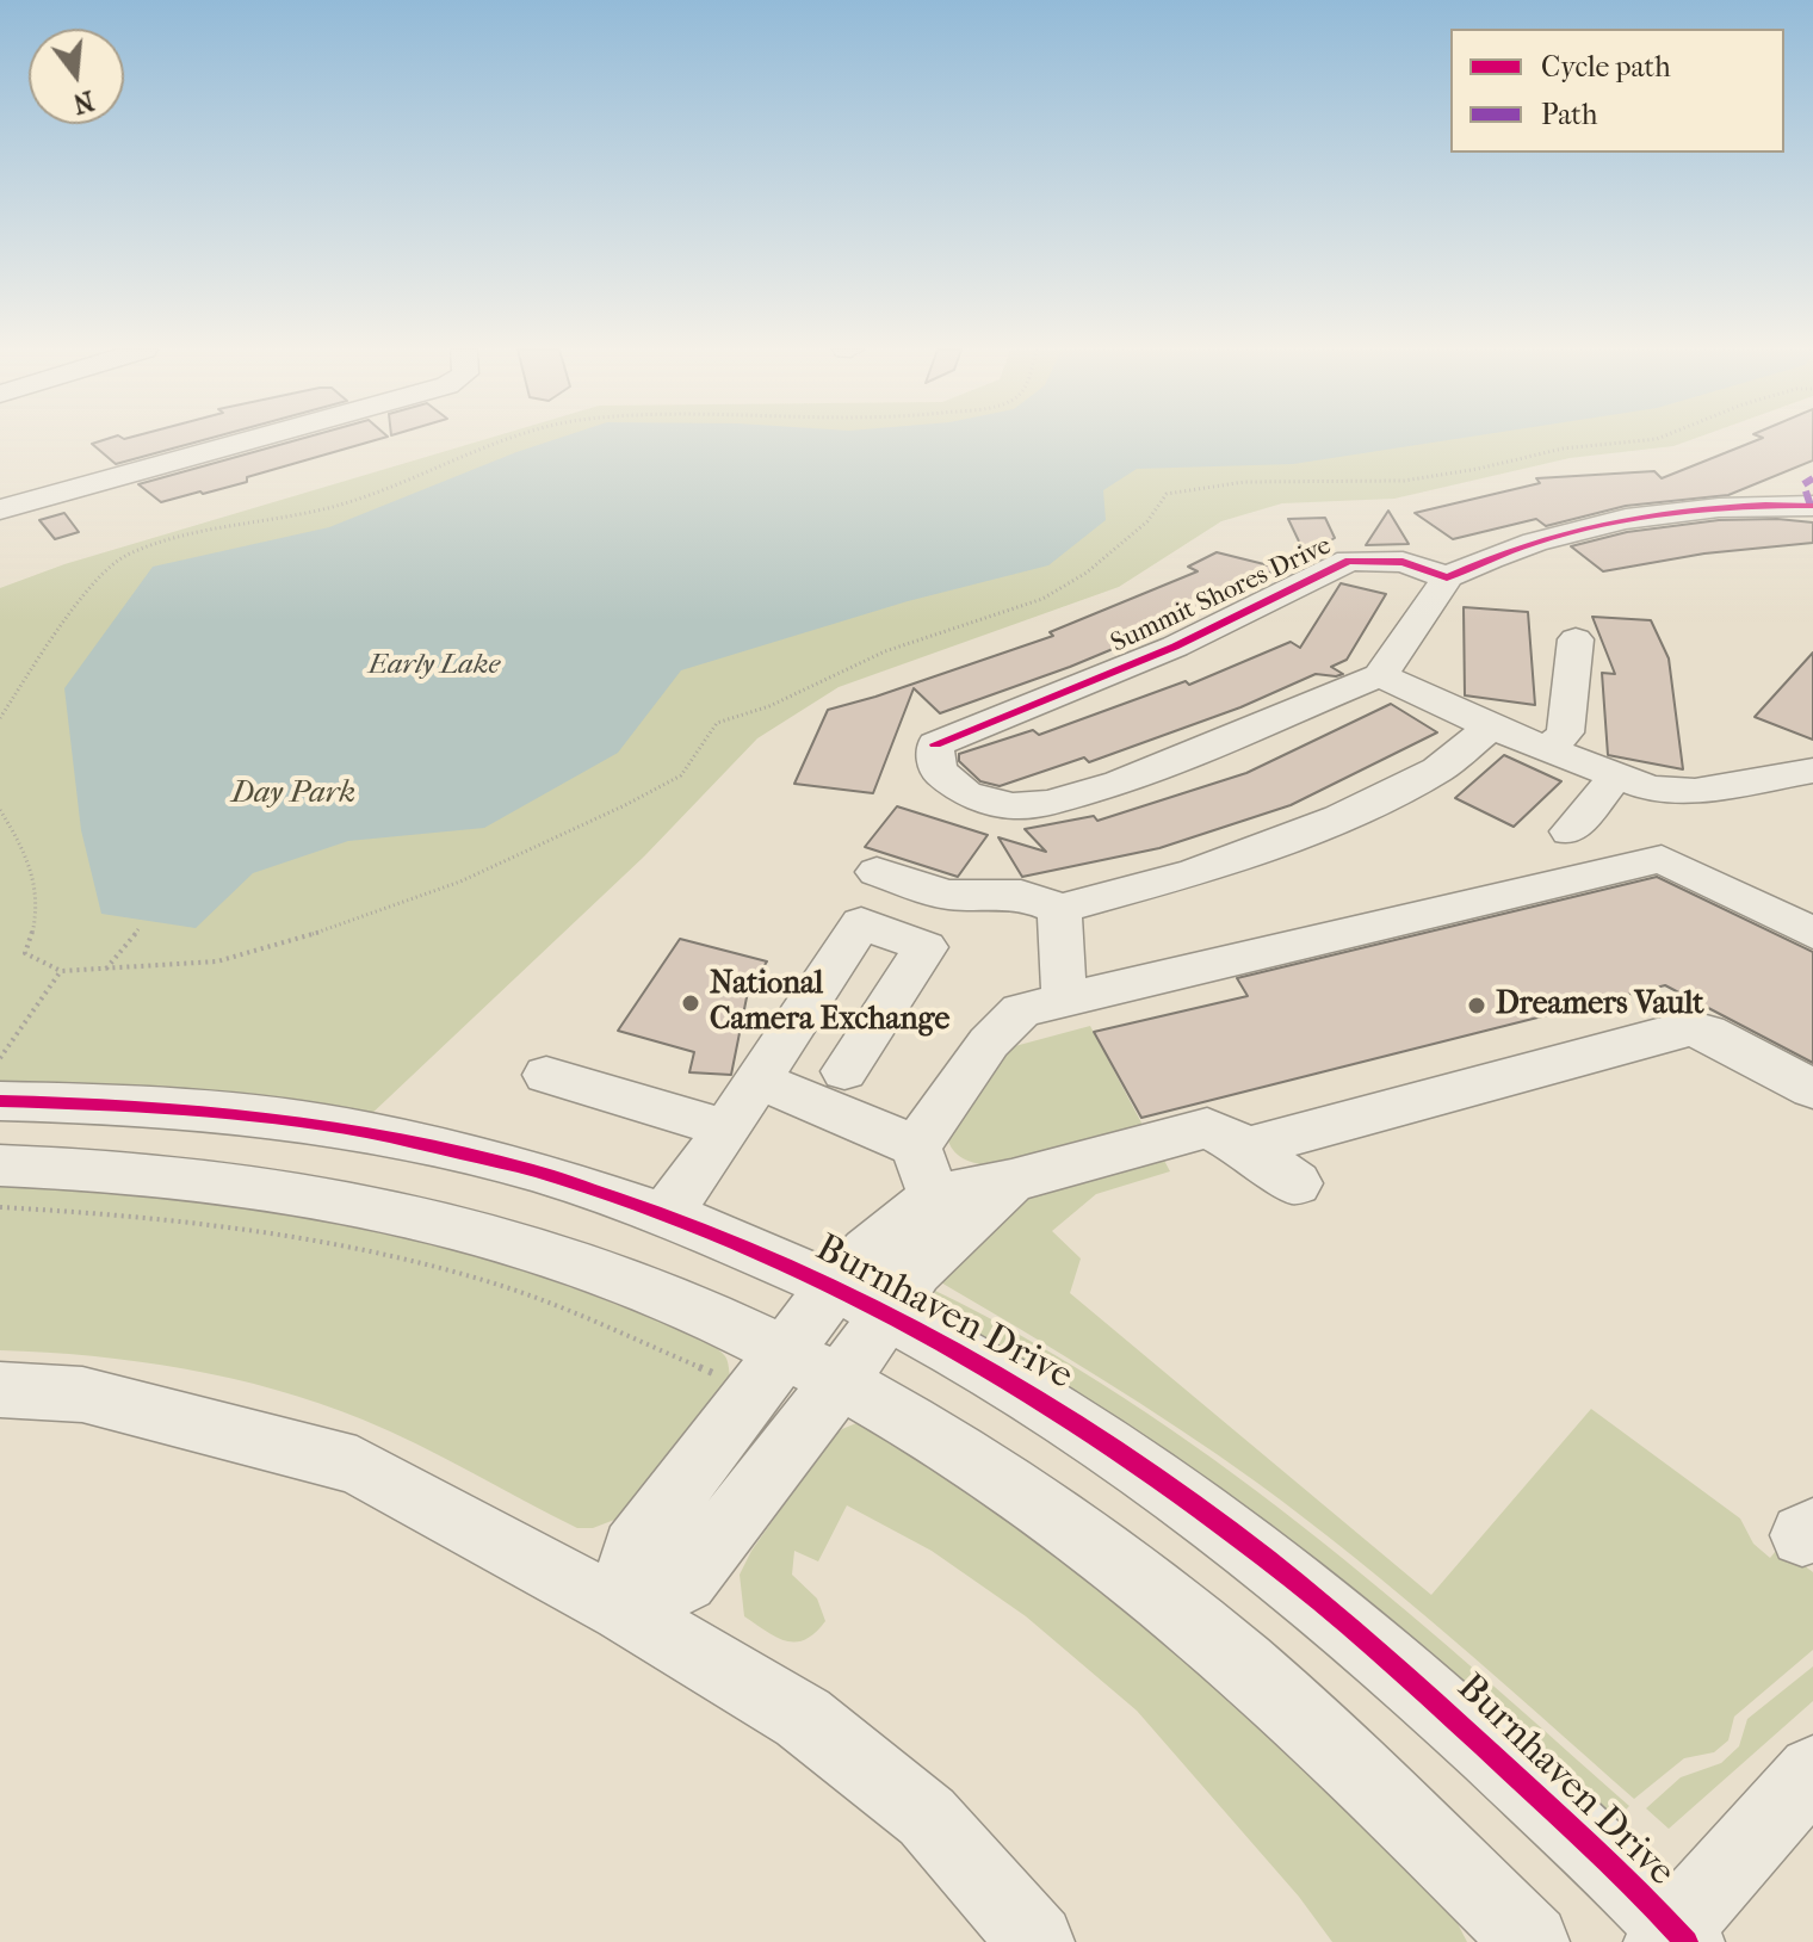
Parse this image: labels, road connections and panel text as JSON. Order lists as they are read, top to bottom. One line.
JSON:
{"streets":{"street":["Summit Shores Drive","Burnhaven Drive"]},"water":["Early Lake"],"parks":["Day Park"],"places":["National Camera Exchange","Dreamers Vault"],"legend":["Cycle path","Path"],"north":"bottom"}
